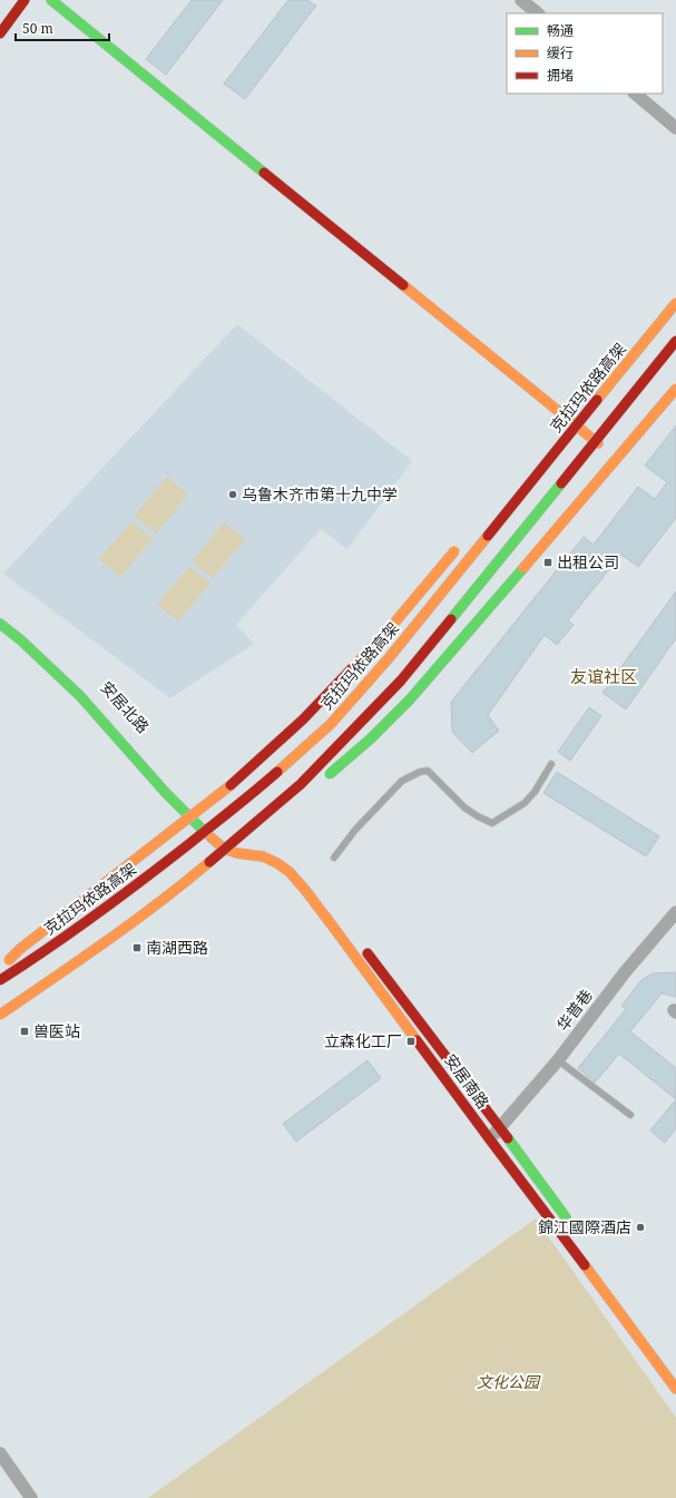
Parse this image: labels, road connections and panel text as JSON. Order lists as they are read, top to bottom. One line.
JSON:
{"streets":{"main road":["克拉玛依路高架","安居北路","安居南路"],"street":["华普巷"]},"crossings":[["安居北路","安居南路"],["华普巷","安居南路"]],"districts":["友谊社区"],"parks":["文化公园"],"places":{"other":["乌鲁木齐市第十九中学","錦江國際酒店"],"transit":["出租公司","南湖西路","兽医站","立森化工厂"]},"legend":["畅通","缓行","拥堵"],"scale_bar":"50 m"}
